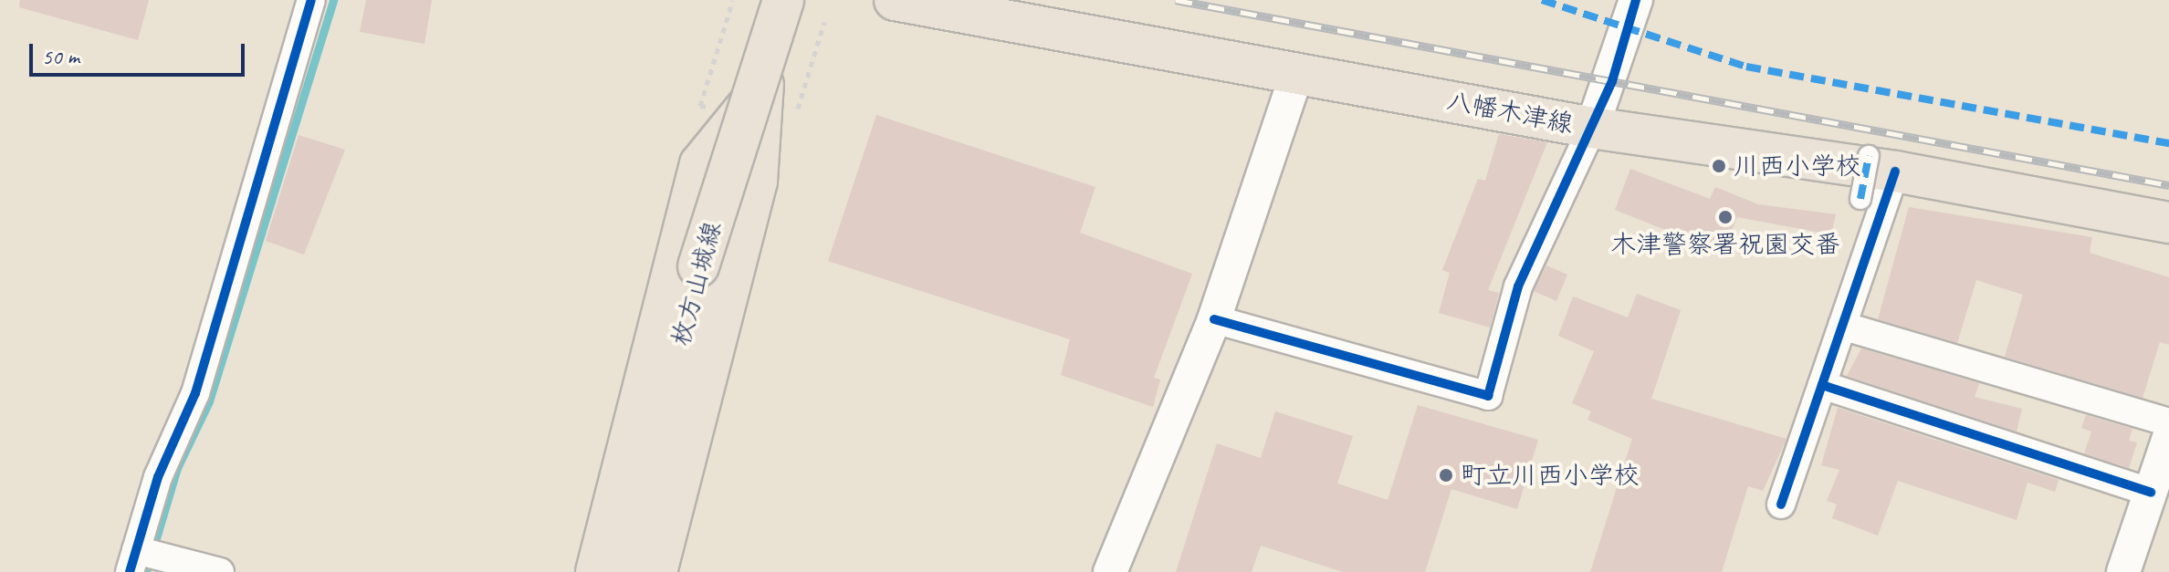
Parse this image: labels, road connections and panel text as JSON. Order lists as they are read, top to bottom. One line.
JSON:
{"streets":{"main road":["八幡木津線","枚方山城線"]},"places":["川西小学校","木津警察署祝園交番","町立川西小学校"],"scale_bar":"50 m"}
